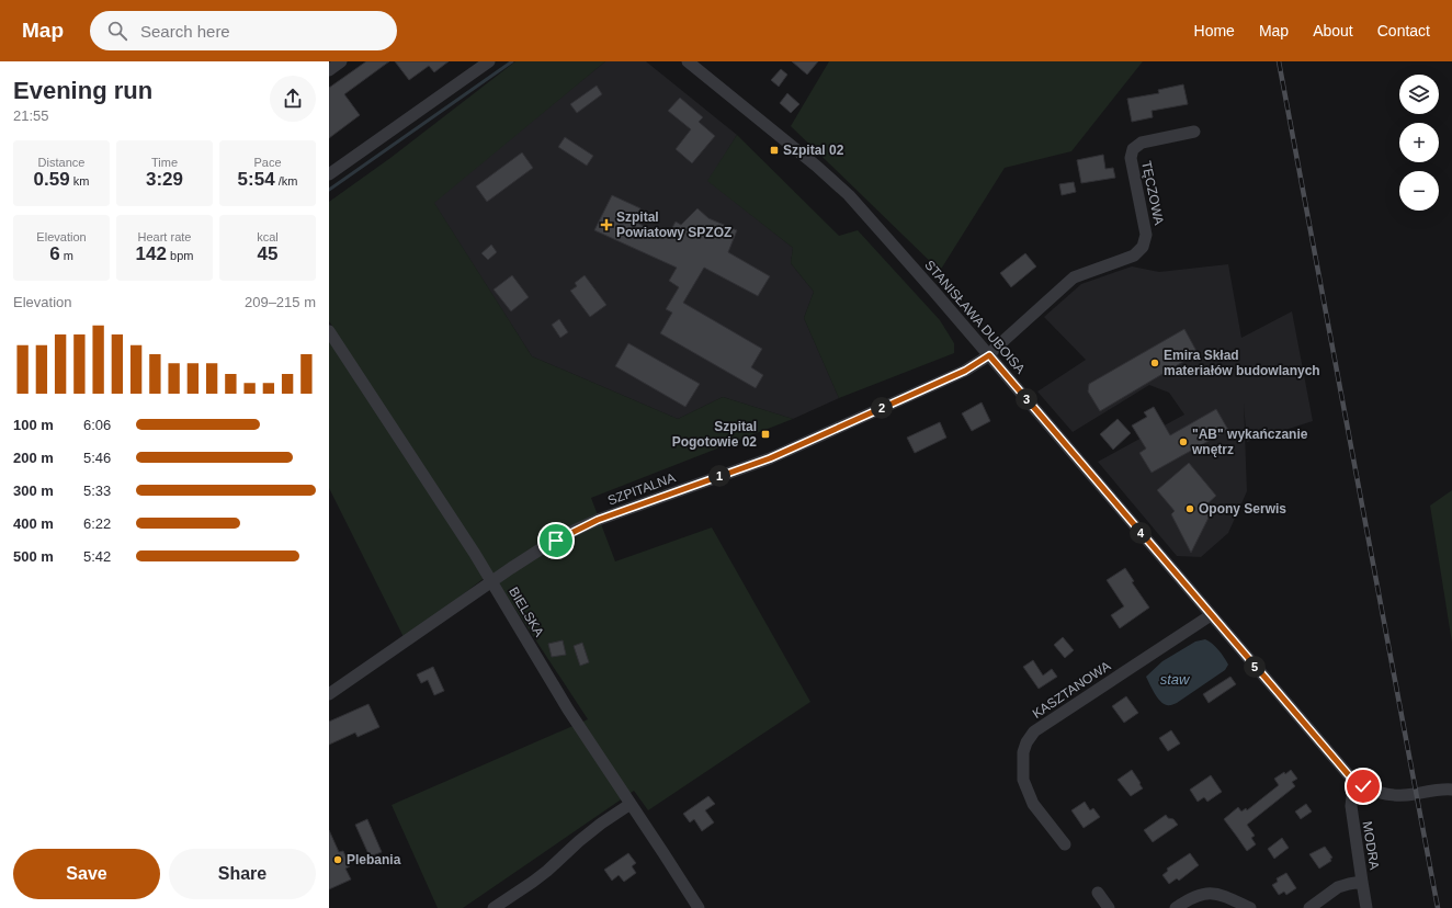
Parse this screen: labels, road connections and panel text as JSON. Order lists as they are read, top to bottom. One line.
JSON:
{"streets":{"street":["TĘCZOWA","STANISŁAWA DUBOISA","SZPITALNA","BIELSKA","KASZTANOWA","MODRA"]},"crossings":[["TĘCZOWA","STANISŁAWA DUBOISA"],["TĘCZOWA","SZPITALNA"],["STANISŁAWA DUBOISA","SZPITALNA"],["STANISŁAWA DUBOISA","KASZTANOWA"],["STANISŁAWA DUBOISA","MODRA"],["SZPITALNA","BIELSKA"]],"water":["staw"],"places":{"transit":["Szpital 02","Szpital Pogotowie 02"],"health":["Szpital Powiatowy SPZOZ"],"other":["Emira Skład materiałów budowlanych","\"AB\" wykańczanie wnętrz","Opony Serwis","Plebania"]},"page":{"header":"Map","search":"Search here","nav":["Home","Map","About","Contact"],"heading":["Evening run","21:55"],"map_buttons":["+","−"],"stats":[["Distance","0.59 km"],["Time","3:29"],["Pace","5:54 /km"],["Elevation","6 m"],["Heart rate","142 bpm"],["kcal","45"]],"chart":["Elevation","209–215 m"],"pins":["3","2","1","4","5"],"list":[{"name":"100 m","note":"6:06"},{"name":"200 m","note":"5:46"},{"name":"300 m","note":"5:33"},{"name":"400 m","note":"6:22"},{"name":"500 m","note":"5:42"}],"buttons":["Save","Share"]}}
